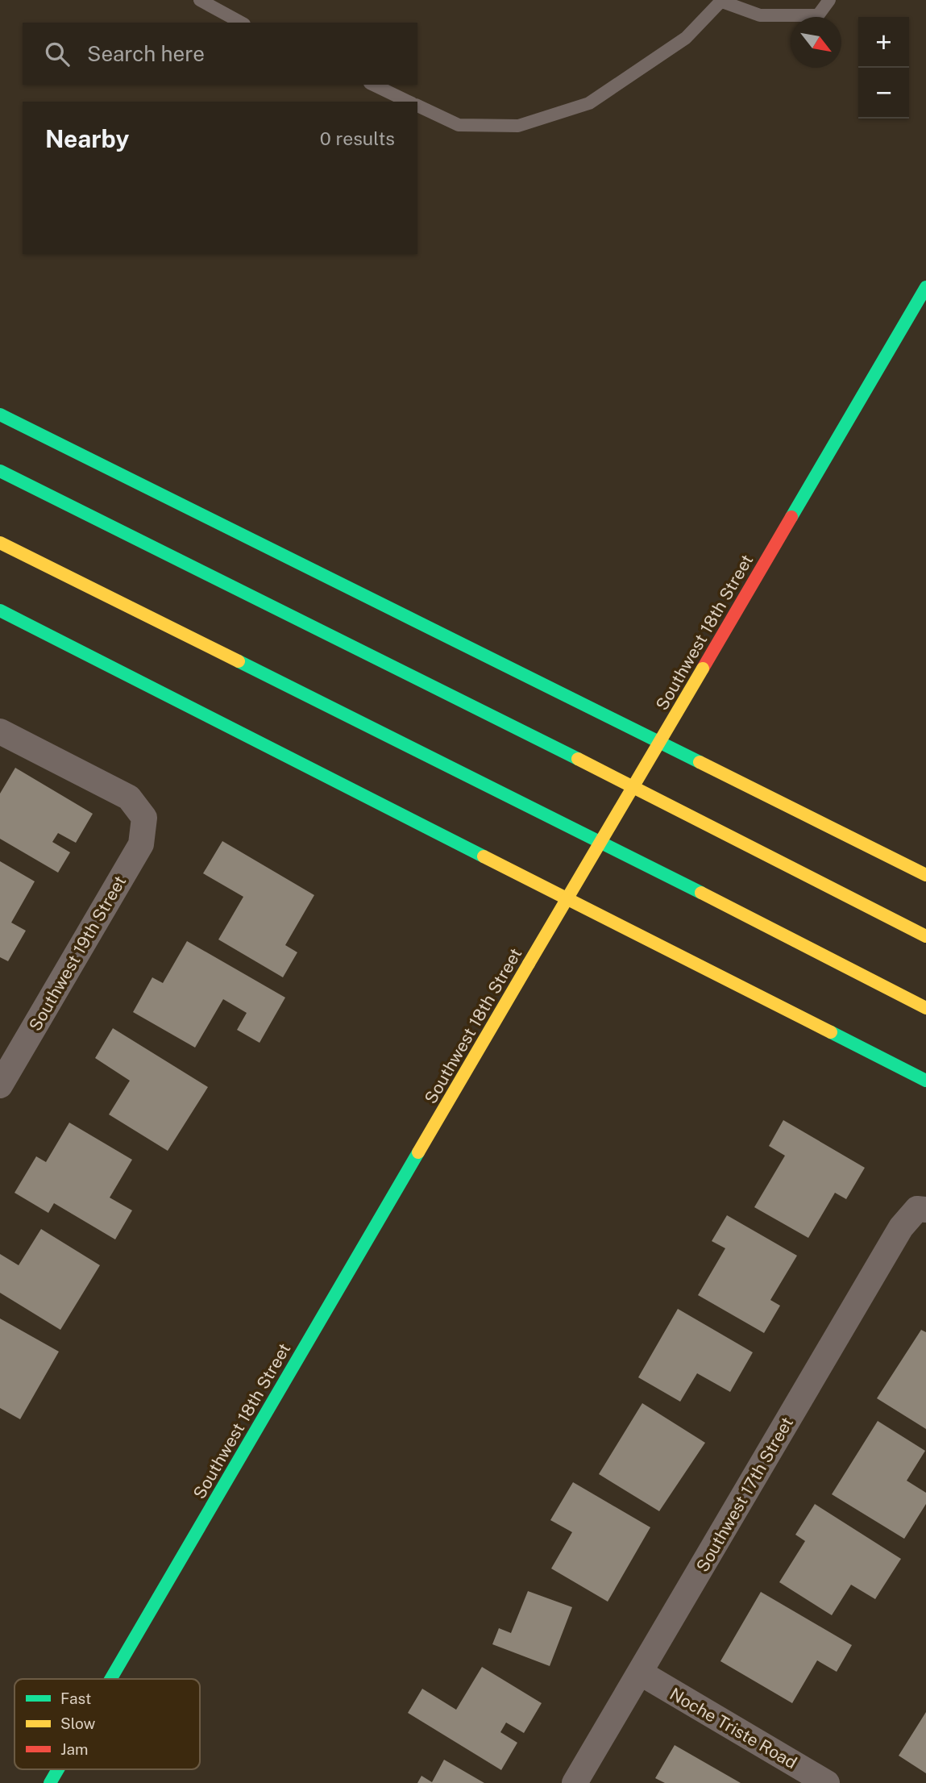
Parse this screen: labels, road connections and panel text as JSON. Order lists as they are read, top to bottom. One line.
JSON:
{"streets":{"main road":["Southwest 18th Street"],"street":["Southwest 19th Street","Southwest 17th Street","Noche Triste Road"]},"crossings":[["Southwest 17th Street","Noche Triste Road"]],"legend":["Fast","Slow","Jam"],"north":"bottom right","page":{"map_buttons":["+","−"],"search":"Search here","heading":["Nearby","0 results"]}}
